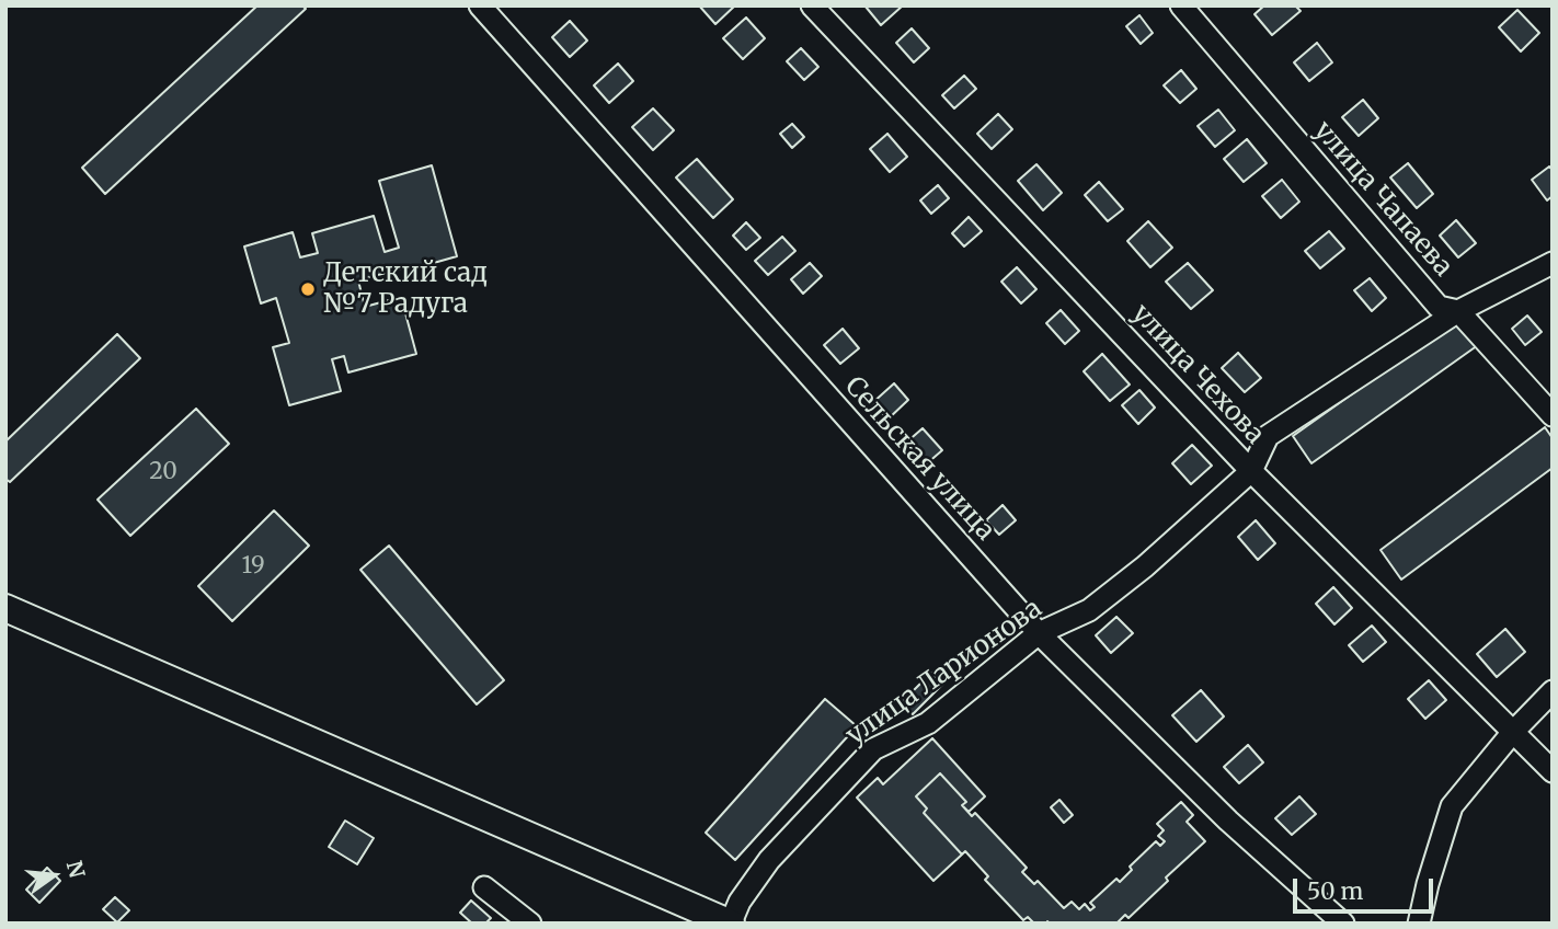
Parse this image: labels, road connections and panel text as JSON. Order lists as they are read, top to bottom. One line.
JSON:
{"streets":{"street":["улица Чапаева","улица Чехова","Сельская улица","улица Ларионова"]},"crossings":[["улица Чапаева","улица Ларионова"],["улица Чехова","улица Ларионова"],["Сельская улица","улица Ларионова"]],"places":["Детский сад №7 Радуга"],"house_numbers":["20","19"],"scale_bar":"50 m","north":"right"}
